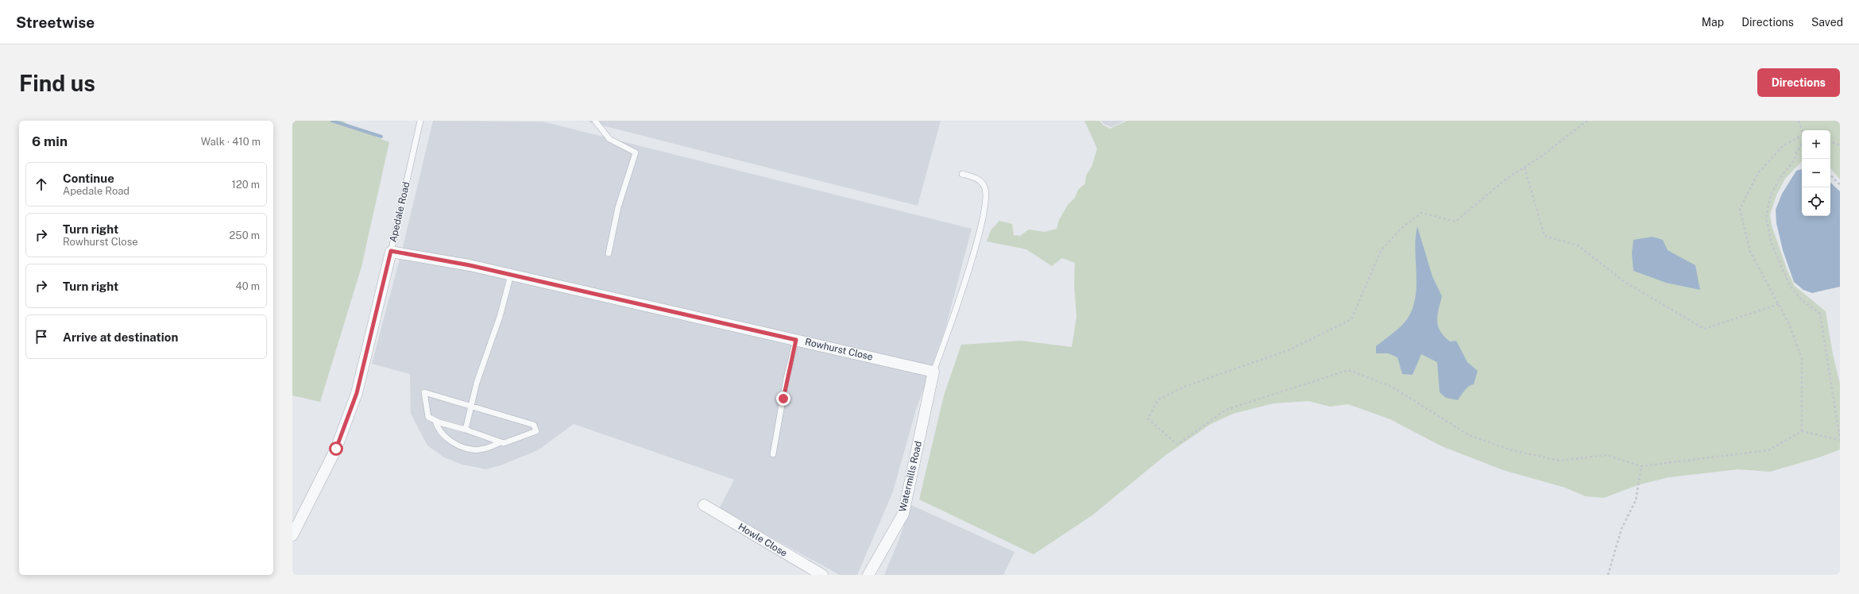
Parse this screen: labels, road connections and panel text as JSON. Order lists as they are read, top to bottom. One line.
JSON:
{"streets":{"street":["Apedale Road","Rowhurst Close","Watermills Road","Howle Close"]},"crossings":[["Apedale Road","Rowhurst Close"],["Rowhurst Close","Watermills Road"]],"page":{"header":"Streetwise","nav":["Map","Directions","Saved"],"buttons":"Directions","title":"Find us","heading":["6 min","Walk · 410 m"],"map_buttons":["+","−"],"list":[["Continue","Apedale Road","120 m"],["Turn right","Rowhurst Close","250 m"],["Turn right","40 m"],"Arrive at destination"]}}
